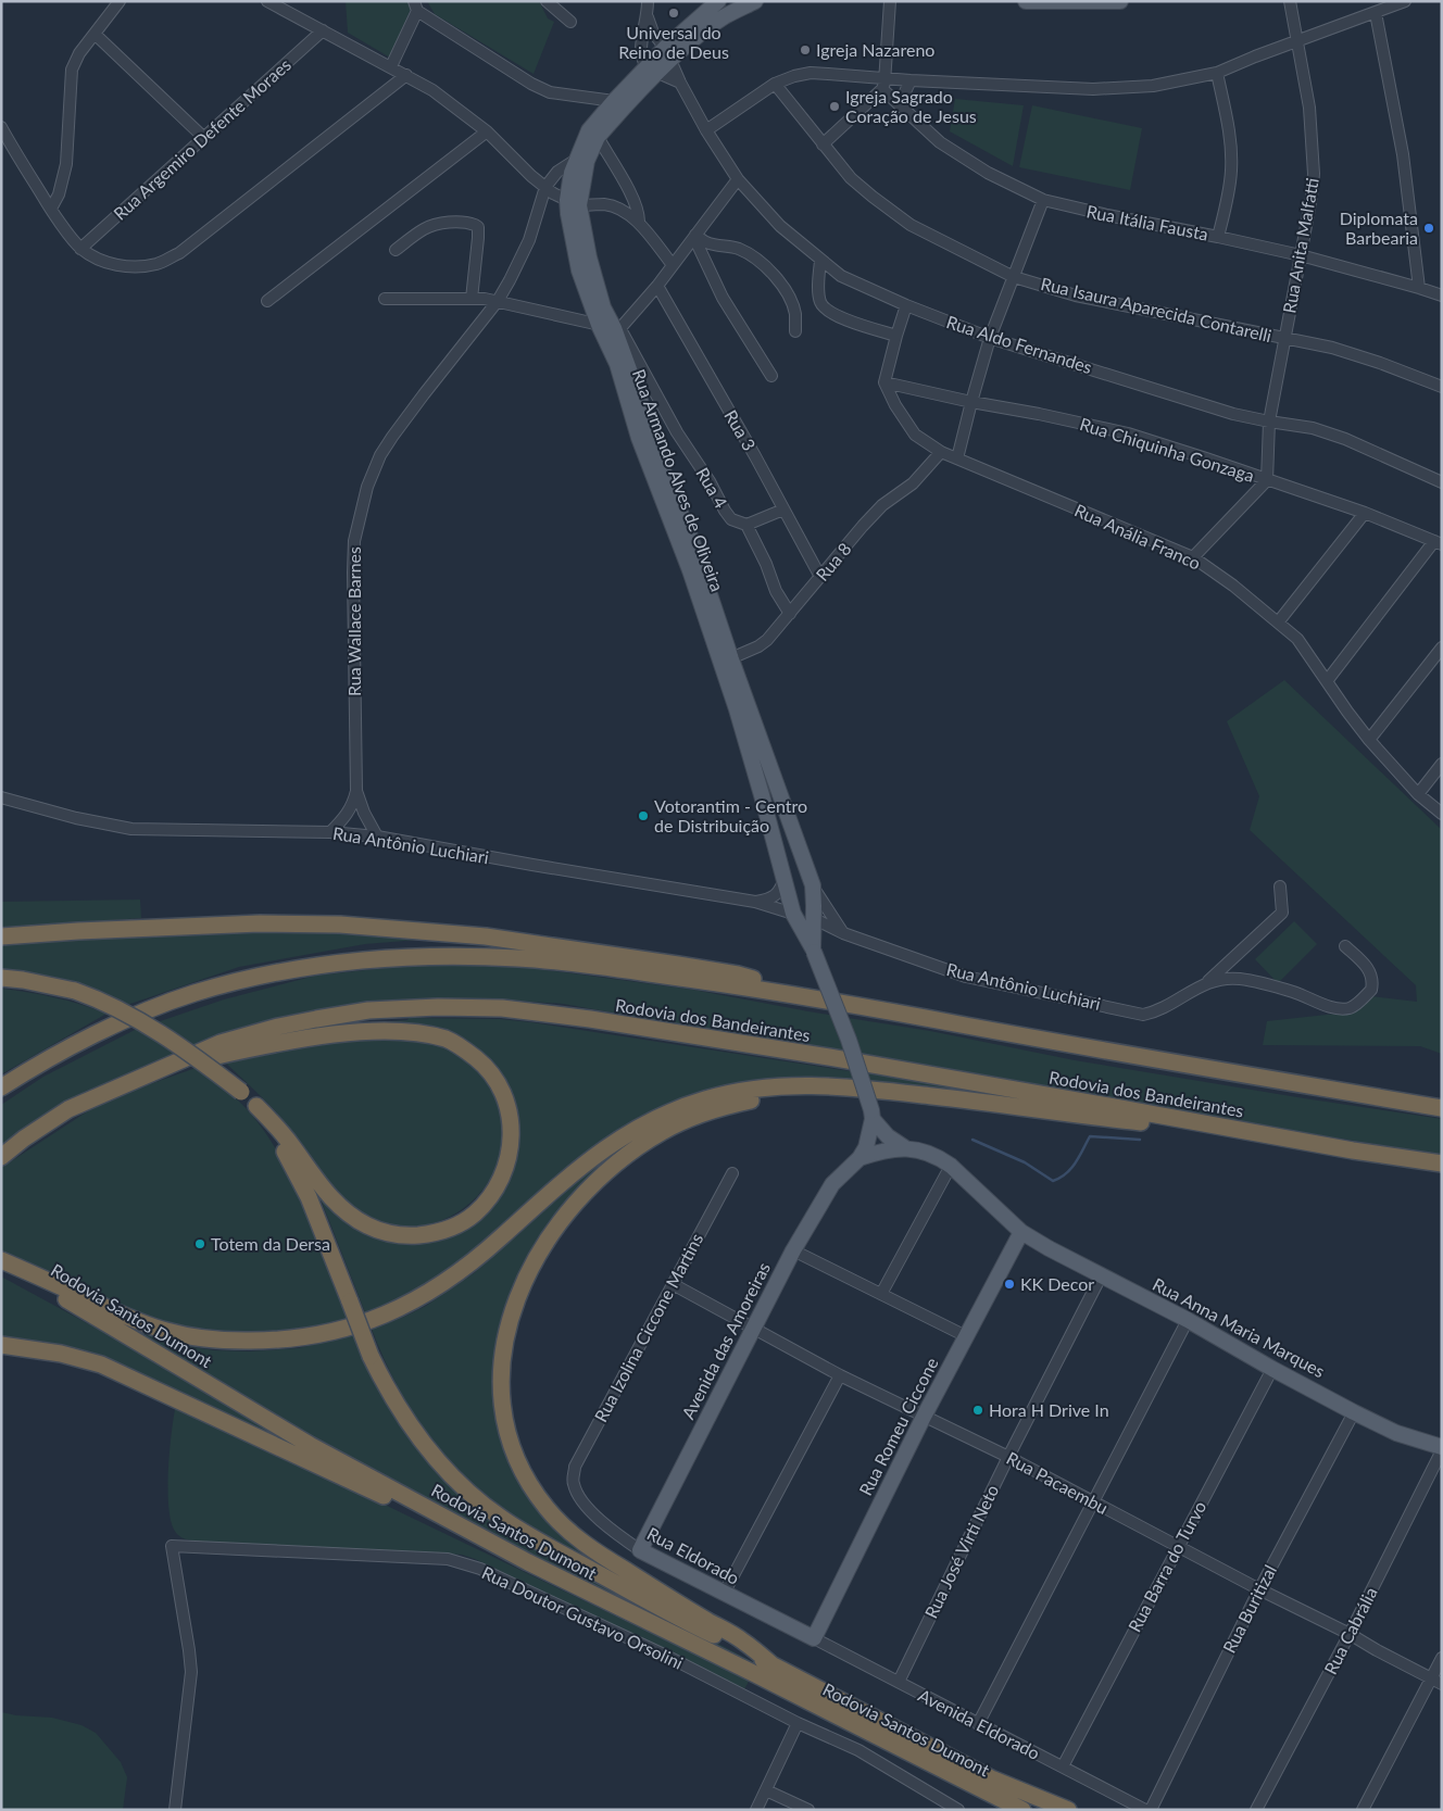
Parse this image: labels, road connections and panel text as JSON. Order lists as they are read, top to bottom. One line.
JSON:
{"streets":{"highway":["Rodovia dos Bandeirantes","Rodovia Santos Dumont"],"main road":["Rua Armando Alves de Oliveira","Rua Anna Maria Marques","Avenida das Amoreiras","Rua Romeu Ciccone","Rua Eldorado"],"street":["Rua Argemiro Defente Moraes","Rua Itália Fausta","Rua Anita Malfatti","Rua Isaura Aparecida Contarelli","Rua Aldo Fernandes","Rua 3","Rua Chiquinha Gonzaga","Rua 4","Rua Anália Franco","Rua 8","Rua Wallace Barnes","Rua Antônio Luchiari","Rua Izolina Ciccone Martins","Rua Pacaembu","Rua José Virti Neto","Rua Barra do Turvo","Rua Buritizal","Rua Doutor Gustavo Orsolini","Rua Cabrália","Avenida Eldorado"]},"crossings":[["Rua Itália Fausta","Rua Anita Malfatti"],["Rua Anita Malfatti","Rua Isaura Aparecida Contarelli"],["Rua Anita Malfatti","Rua Aldo Fernandes"],["Rua Anita Malfatti","Rua Chiquinha Gonzaga"],["Rua Aldo Fernandes","Rua Armando Alves de Oliveira"],["Rua 3","Rua 8"],["Rua Chiquinha Gonzaga","Rua Anália Franco"],["Rua Armando Alves de Oliveira","Rua 4"],["Rua Armando Alves de Oliveira","Rua 8"],["Rua Armando Alves de Oliveira","Rua Wallace Barnes"],["Rua Armando Alves de Oliveira","Rua Antônio Luchiari"],["Rua Armando Alves de Oliveira","Avenida das Amoreiras"],["Rua Anália Franco","Rua 8"],["Rua Wallace Barnes","Rua Antônio Luchiari"],["Rua Izolina Ciccone Martins","Rua Pacaembu"],["Rua Izolina Ciccone Martins","Rua Eldorado"],["Rua Anna Maria Marques","Avenida das Amoreiras"],["Rua Anna Maria Marques","Rua Romeu Ciccone"],["Rua Anna Maria Marques","Rua José Virti Neto"],["Rua Anna Maria Marques","Rua Barra do Turvo"],["Rua Anna Maria Marques","Rua Buritizal"],["Rua Anna Maria Marques","Rua Cabrália"],["Avenida das Amoreiras","Rua Romeu Ciccone"],["Avenida das Amoreiras","Rua Pacaembu"],["Avenida das Amoreiras","Rua Eldorado"],["Rua Romeu Ciccone","Rua Pacaembu"],["Rua Romeu Ciccone","Rua Eldorado"],["Rua Romeu Ciccone","Avenida Eldorado"],["Rua Pacaembu","Rua José Virti Neto"],["Rua Pacaembu","Rua Barra do Turvo"],["Rua Pacaembu","Rua Buritizal"],["Rua Pacaembu","Rua Cabrália"],["Rua José Virti Neto","Avenida Eldorado"],["Rua Eldorado","Avenida Eldorado"],["Rua Barra do Turvo","Avenida Eldorado"]],"places":["Universal do Reino de Deus","Igreja Nazareno","Igreja Sagrado Coração de Jesus","Diplomata Barbearia","Votorantim - Centro de Distribuição","Totem da Dersa","KK Decor","Hora H Drive In"]}
